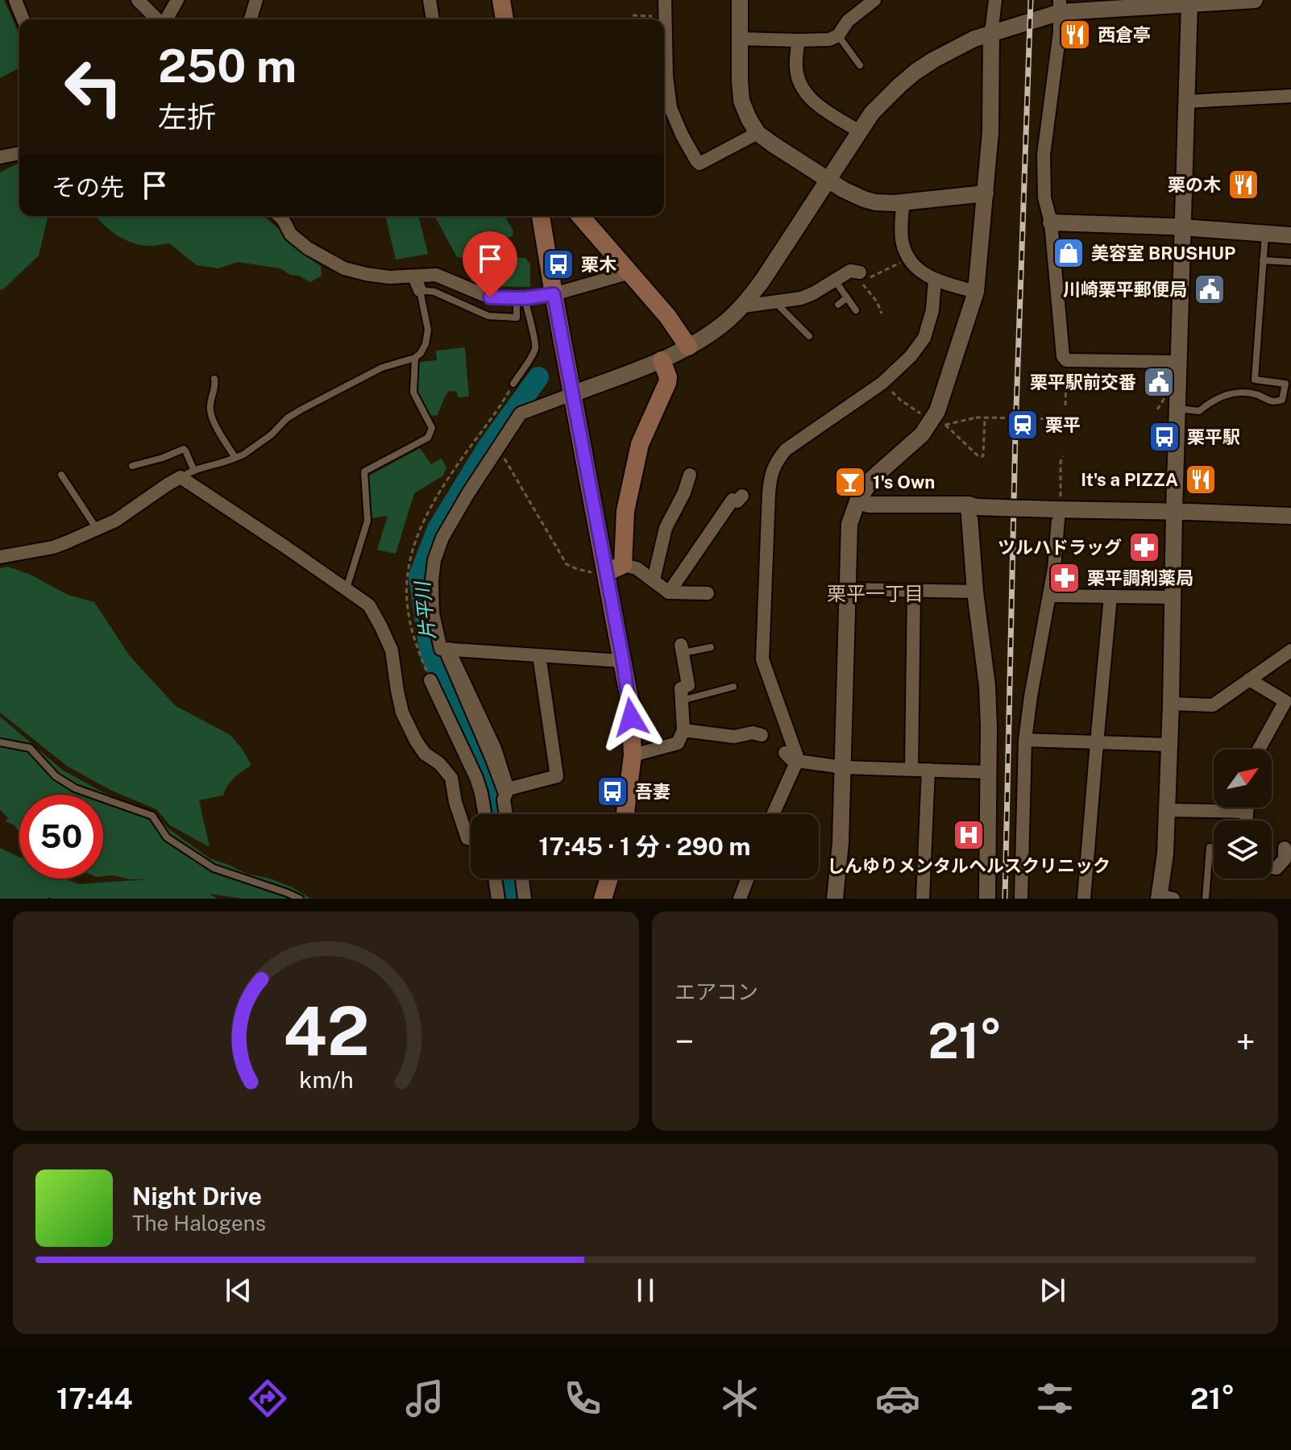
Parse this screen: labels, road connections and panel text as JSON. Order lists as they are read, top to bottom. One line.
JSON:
{"districts":["栗平一丁目"],"water":["片平川"],"places":{"restaurant":["西倉亭","栗の木","It's a PIZZA"],"shop":["美容室 BRUSHUP"],"bus stop":["栗木","栗平駅","吾妻"],"public building":["川崎栗平郵便局","栗平駅前交番"],"station":["栗平"],"bar":["1's Own"],"pharmacy":["ツルハドラッグ","栗平調剤薬局"],"hospital":["しんゆりメンタルヘルスクリニック"]},"north":"top right","page":{"turn":["250 m","左折"],"then":"その先","limit":"50","trip":"17:45 · 1 分 · 290 m","tile":"エアコン","heat":["−","21°","+"],"song":["Night Drive","The Halogens"],"tabs":["17:44","21°"],"gauge":["42","km/h"]}}
